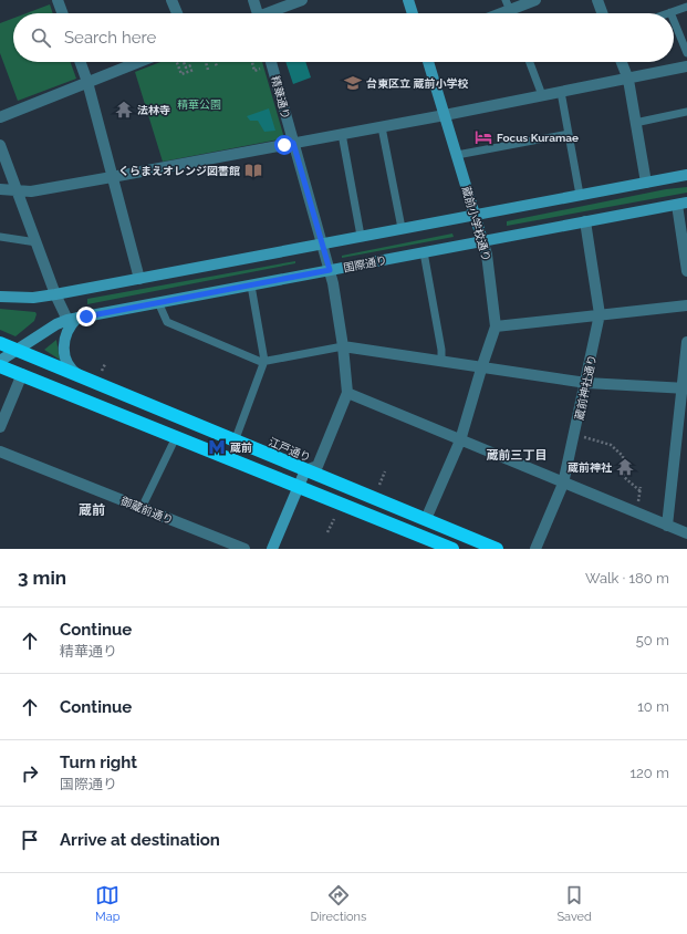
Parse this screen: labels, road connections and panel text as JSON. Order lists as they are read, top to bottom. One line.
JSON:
{"streets":{"highway":["江戸通り"],"main road":["蔵前小学校通り","国際通り"],"street":["精華通り","蔵前神社通り","御蔵前通り"]},"crossings":[["精華通り","国際通り"],["蔵前小学校通り","国際通り"],["蔵前小学校通り","江戸通り"],["国際通り","蔵前神社通り"],["国際通り","江戸通り"]],"districts":["蔵前三丁目","蔵前"],"parks":["精華公園"],"places":{"school or university":["台東区立 蔵前小学校"],"temple":["法林寺","蔵前神社"],"hotel":["Focus Kuramae"],"library":["くらまえオレンジ図書館"],"metro station":["蔵前"]},"page":{"search":"Search here","heading":["3 min","Walk · 180 m"],"list":[["Continue","精華通り","50 m"],["Continue","10 m"],["Turn right","国際通り","120 m"],"Arrive at destination"],"nav":["Map","Directions","Saved"]}}
